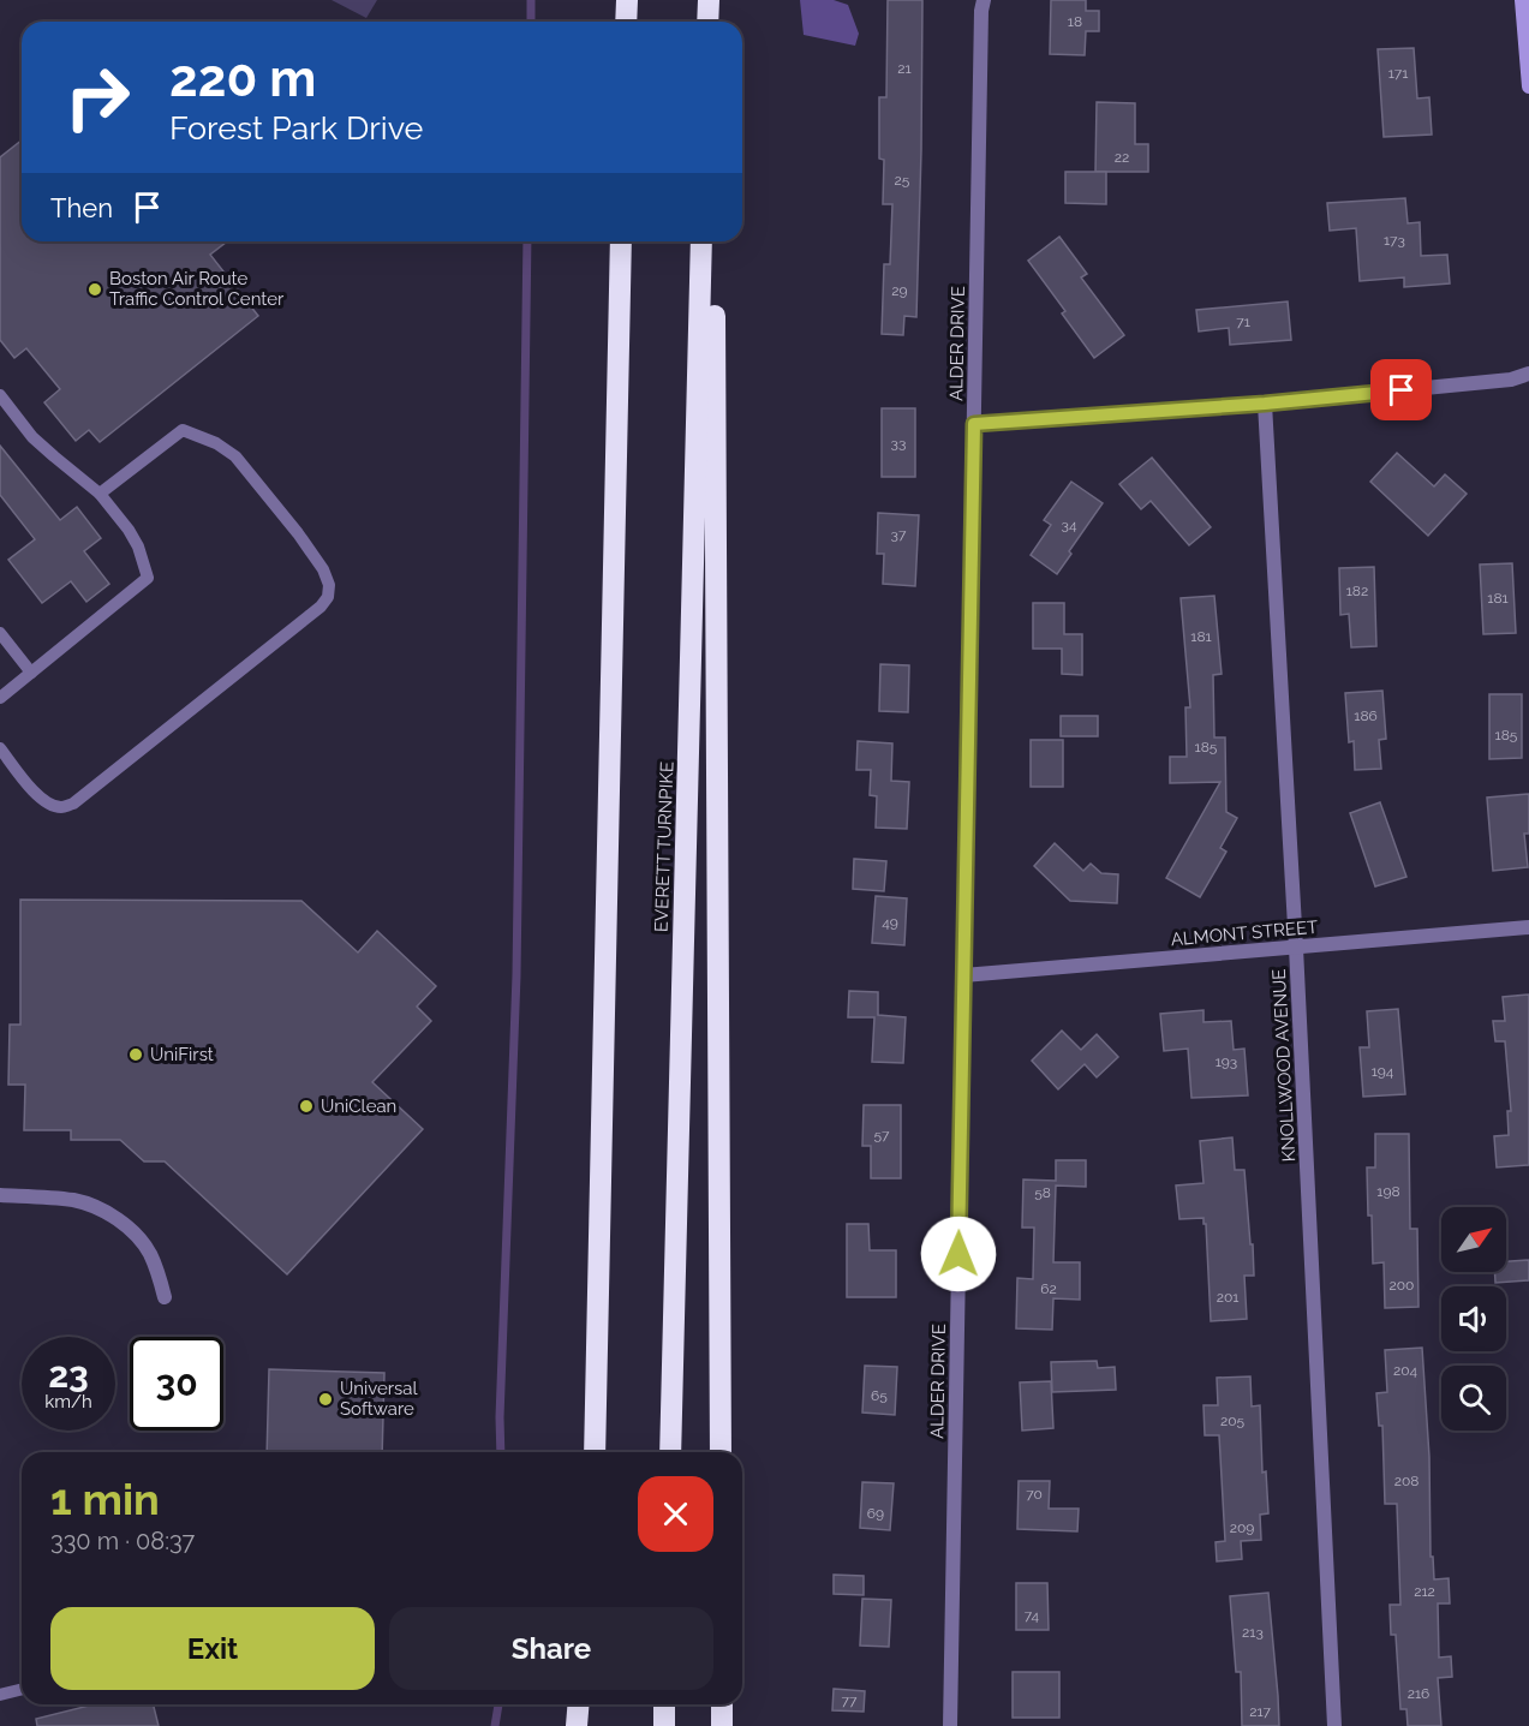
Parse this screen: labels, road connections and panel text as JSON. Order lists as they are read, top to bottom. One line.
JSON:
{"streets":{"highway":["EVERETT TURNPIKE"],"street":["ALDER DRIVE","ALMONT STREET","KNOLLWOOD AVENUE"]},"crossings":[["ALDER DRIVE","ALMONT STREET"],["ALMONT STREET","KNOLLWOOD AVENUE"]],"places":["Boston Air Route Traffic Control Center","UniFirst","UniClean","Universal Software"],"house_numbers":["18","21","171","22","25","173","29","71","33","34","37","182","181","181","186","185","185","49","193","194","57","198","58","200","62","201","204","65","205","208","70","69","209","212","74","213","216","77","217"],"north":"top right","page":{"turn":["220 m","Forest Park Drive"],"then":"Then","speed":"23 km/h","limit":"30","heading":["1 min","330 m · 08:37"],"buttons":["Exit","Share"]}}
